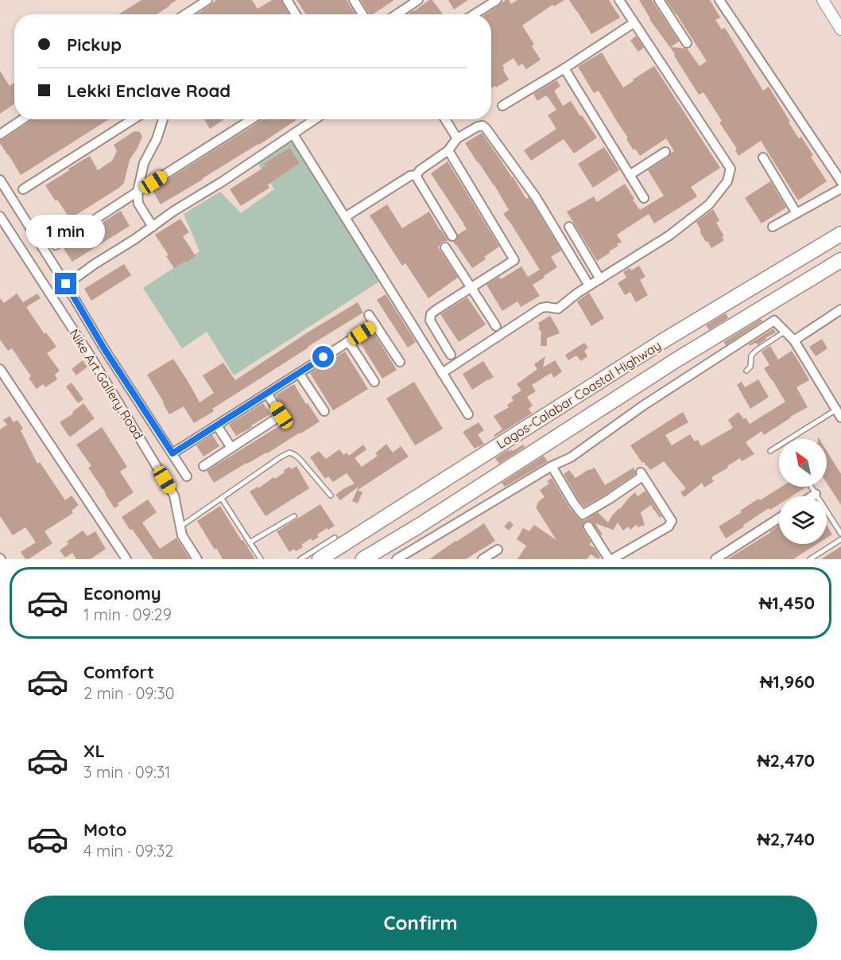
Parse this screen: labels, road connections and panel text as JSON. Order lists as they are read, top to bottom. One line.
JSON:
{"streets":{"highway":["Lagos-Calabar Coastal Highway"],"street":["Nike Art Gallery Road"]},"north":"top left","page":{"banner":["Pickup","Lekki Enclave Road"],"bubble":"1 min","list":[{"name":"Economy","note":"1 min · 09:29","value":"₦1,450"},{"name":"Comfort","note":"2 min · 09:30","value":"₦1,960"},{"name":"XL","note":"3 min · 09:31","value":"₦2,470"},{"name":"Moto","note":"4 min · 09:32","value":"₦2,740"}],"buttons":"Confirm"}}
